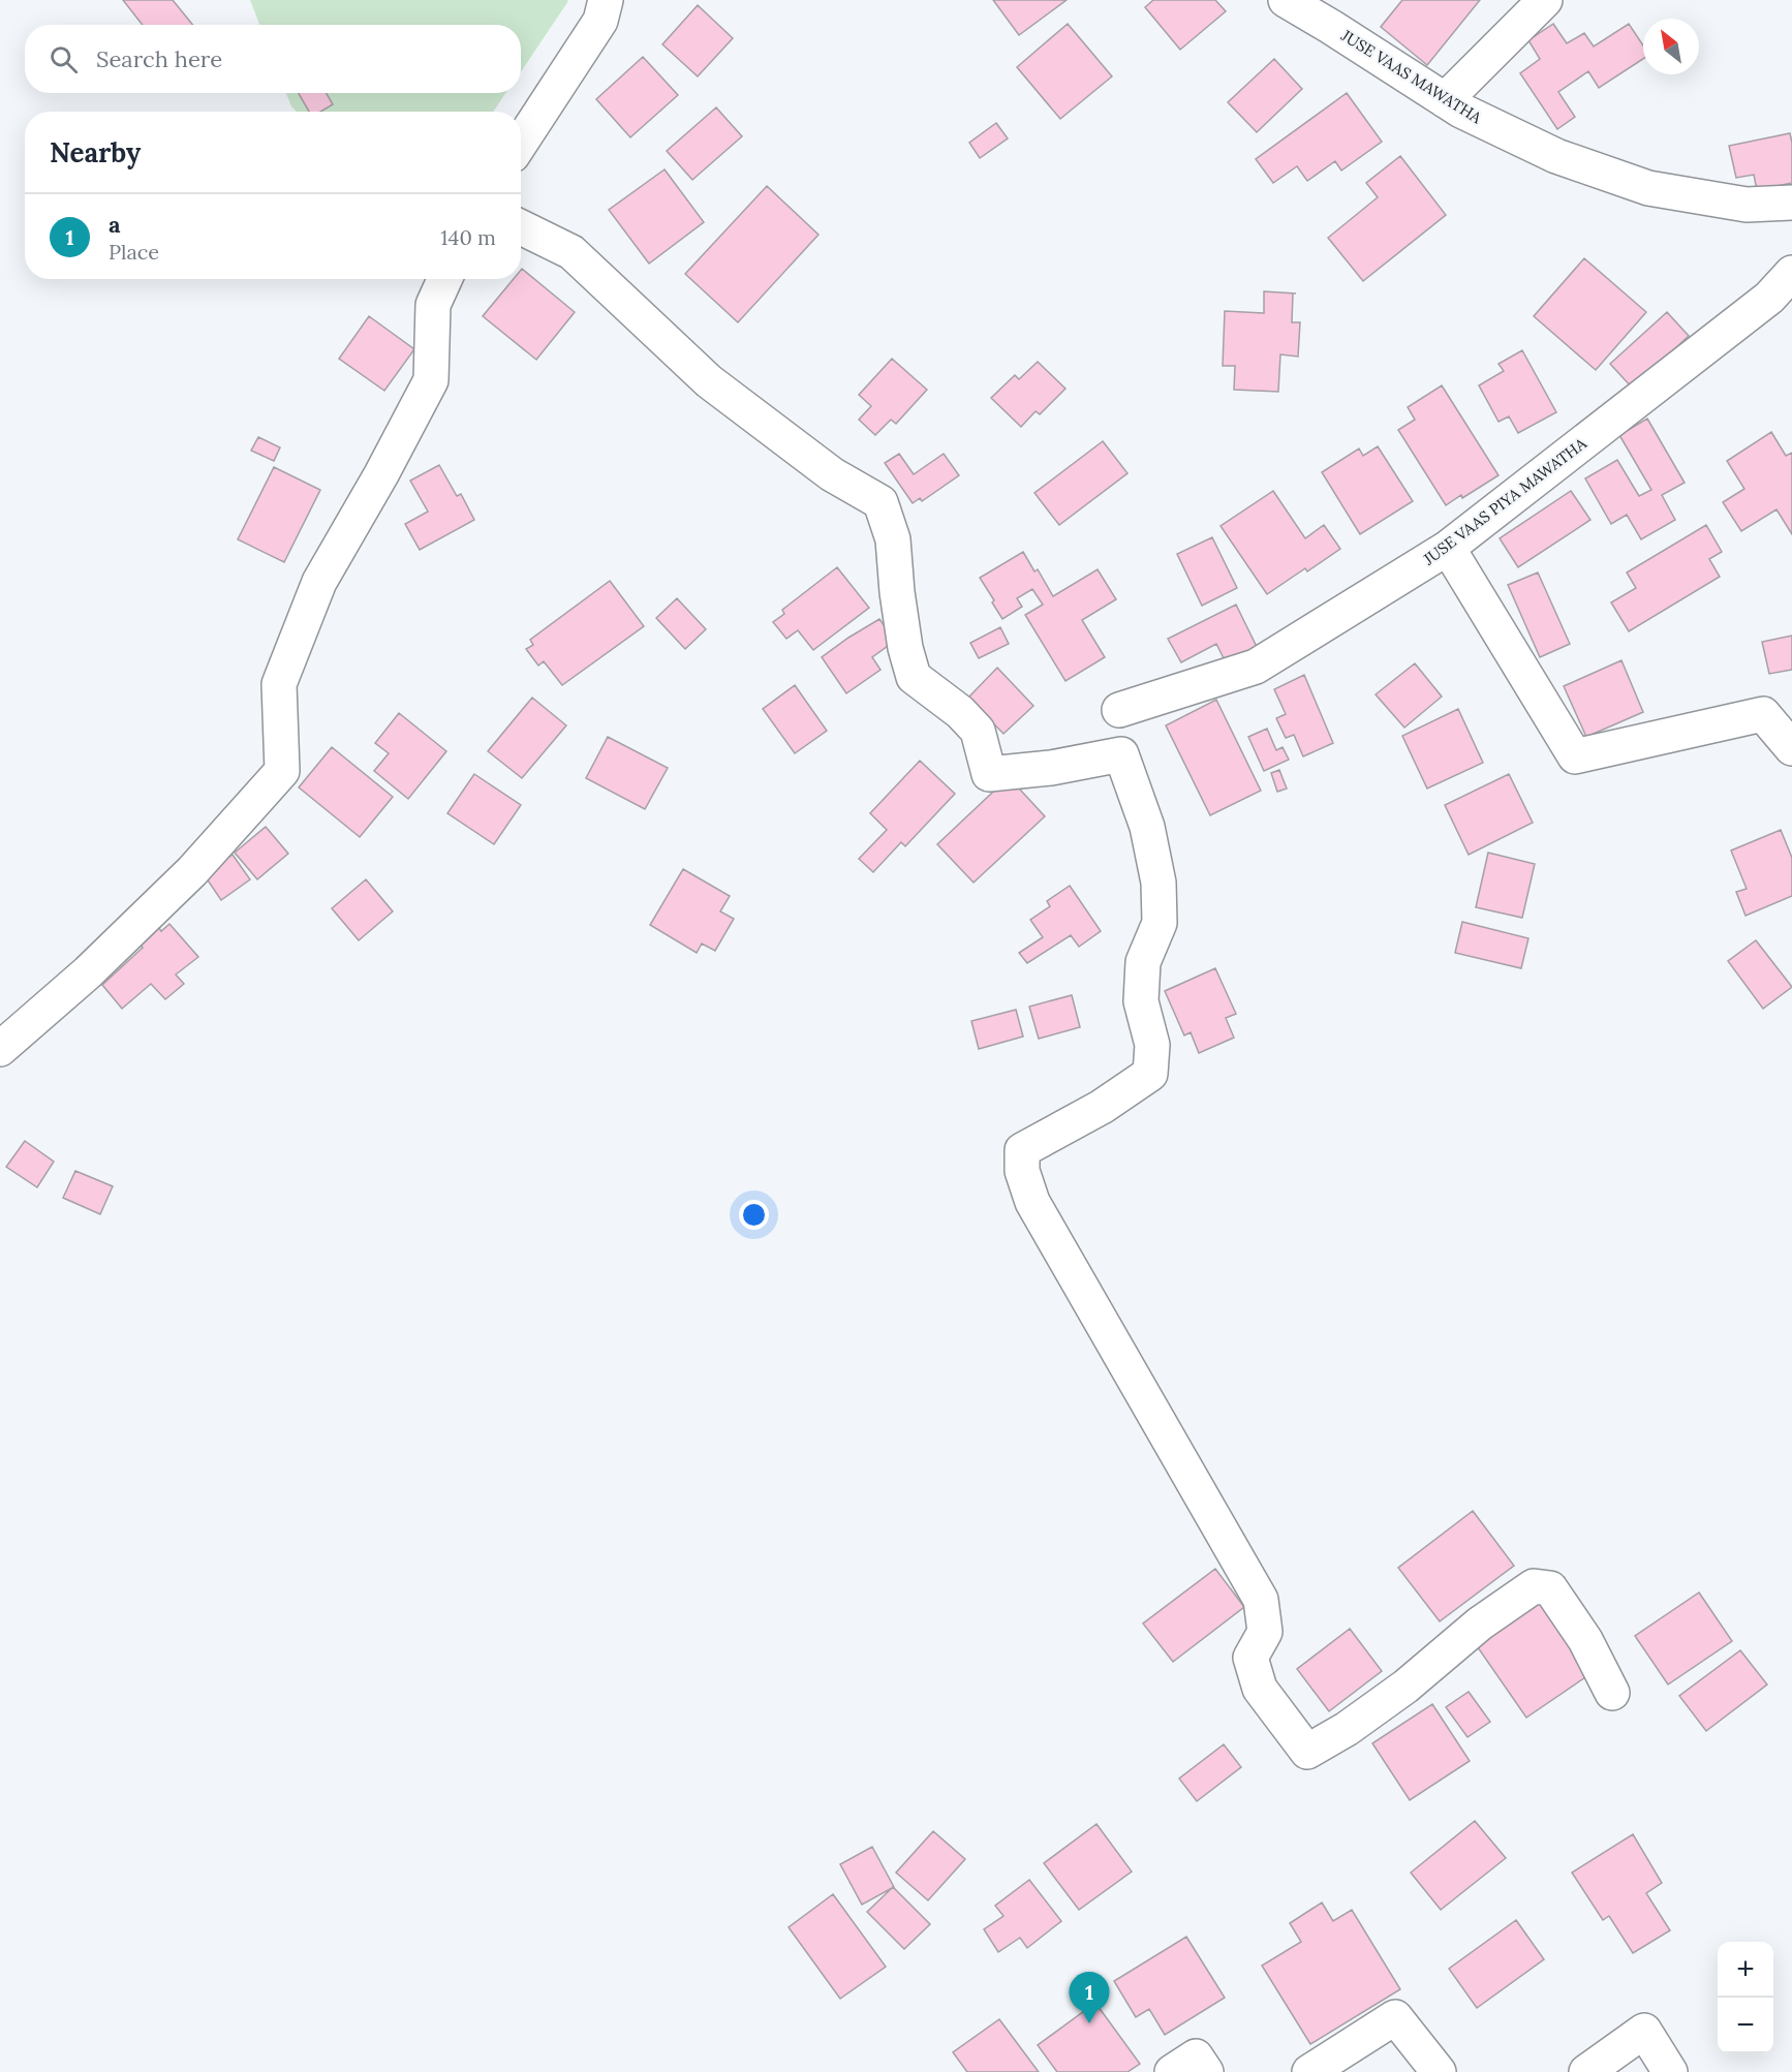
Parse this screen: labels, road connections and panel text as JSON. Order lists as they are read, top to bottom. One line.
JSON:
{"streets":{"street":["JUSE VAAS MAWATHA","JUSE VAAS PIYA MAWATHA"]},"north":"top left","page":{"search":"Search here","heading":"Nearby","list":[{"mark":"1","name":"a","note":"Place","value":"140 m"}],"map_buttons":["+","−"],"pins":"1"}}
